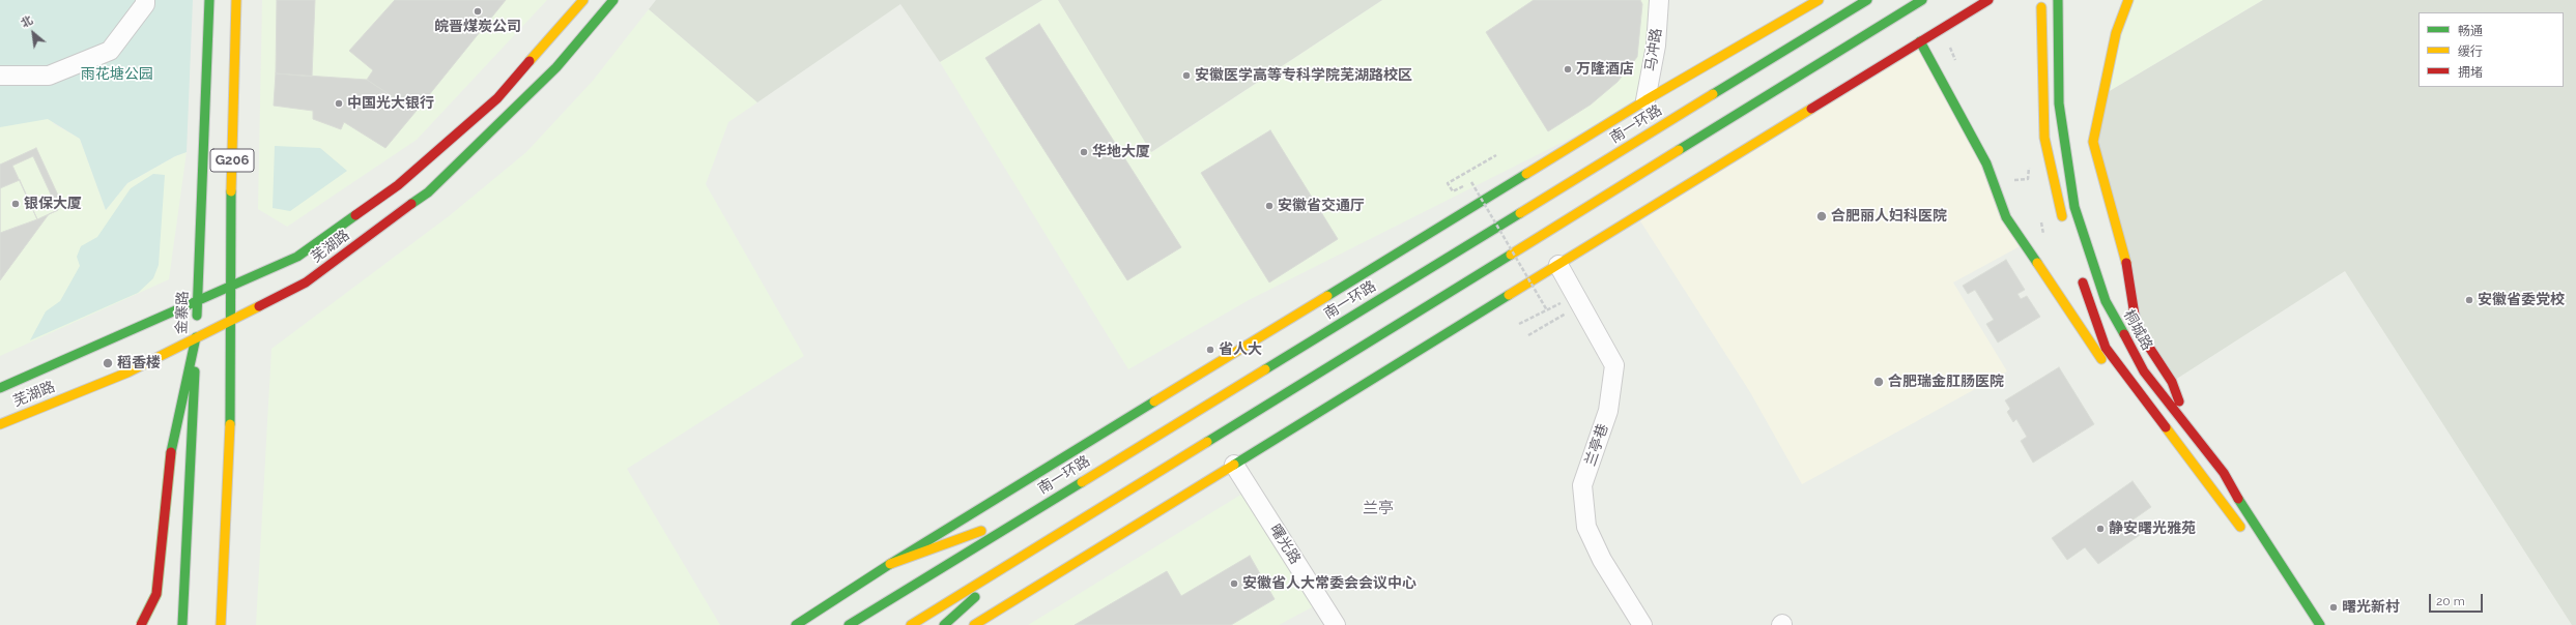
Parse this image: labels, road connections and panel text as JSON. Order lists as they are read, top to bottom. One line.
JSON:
{"streets":{"main road":["南一环路","G206","芜湖路","金寨路","桐城路"],"street":["马冲路","兰亭巷","曙光路"]},"crossings":[["G206","芜湖路"],["芜湖路","金寨路"]],"districts":["兰亭"],"parks":["雨花塘公园"],"places":["皖晋煤炭公司","万隆酒店","安徽医学高等专科学院芜湖路校区","中国光大银行","华地大厦","银保大厦","安徽省交通厅","合肥丽人妇科医院","安徽省委党校","省人大","稻香楼","合肥瑞金肛肠医院","静安曙光雅苑","安徽省人大常委会会议中心","曙光新村"],"legend":["畅通","缓行","拥堵"],"scale_bar":"20 m","north":"top left"}
